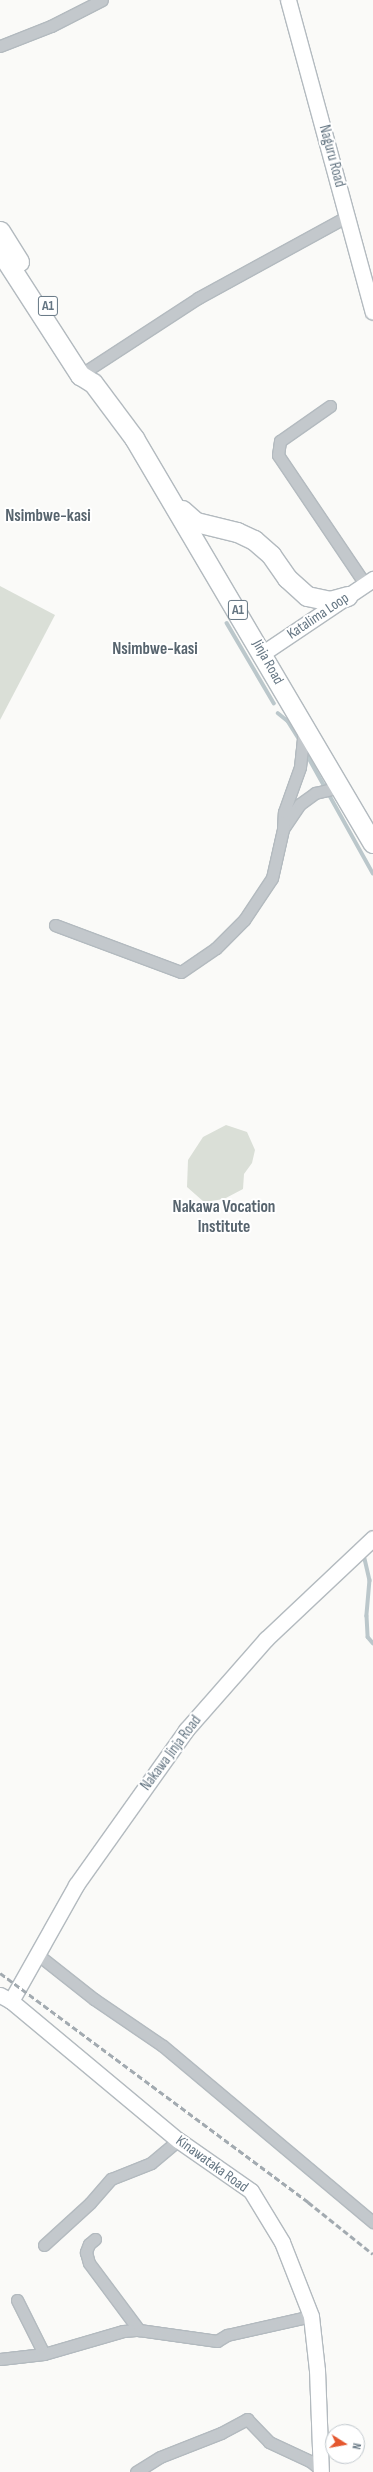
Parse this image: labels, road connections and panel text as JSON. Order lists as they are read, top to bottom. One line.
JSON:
{"streets":{"highway":["A1","Jinja Road"],"street":["Naguru Road","Katalima Loop","Nakawa Jinja Road","Kinawataka Road"]},"crossings":[["Katalima Loop","Jinja Road"],["Nakawa Jinja Road","Kinawataka Road"]],"districts":["Nsimbwe-kasi","Nsimbwe-kasi","Nakawa Vocation Institute"],"north":"right"}
